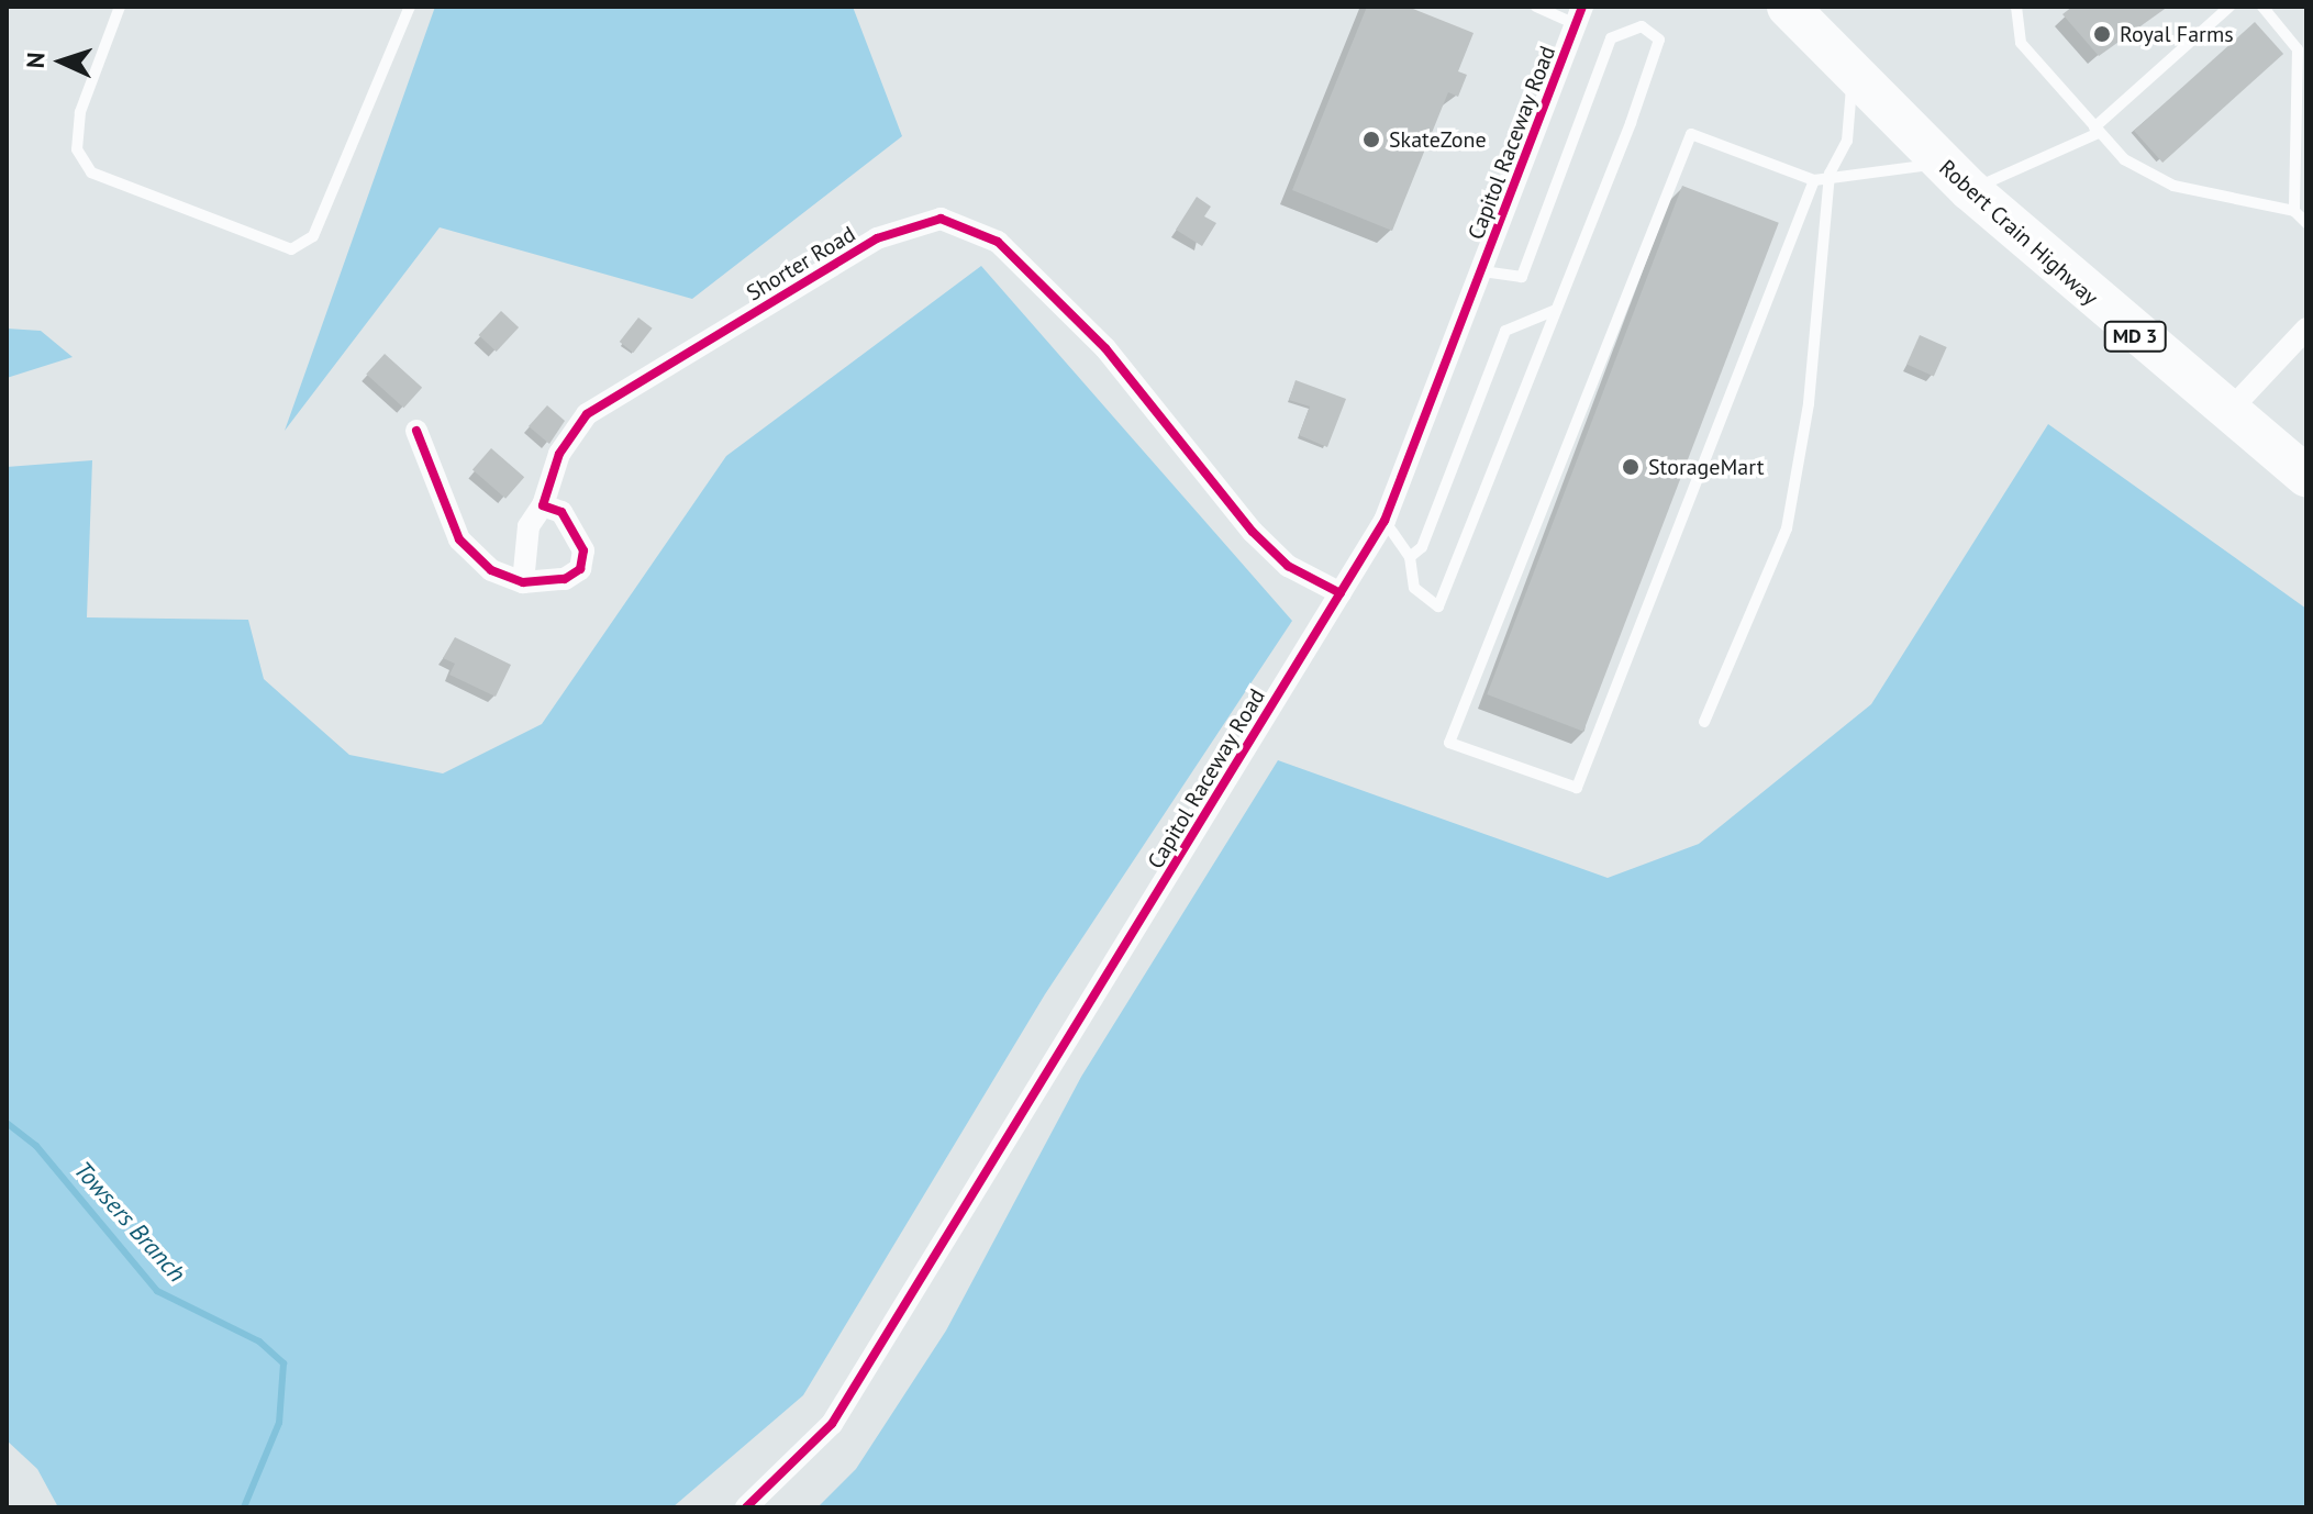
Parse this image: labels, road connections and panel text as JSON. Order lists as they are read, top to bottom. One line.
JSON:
{"streets":{"highway":["Robert Crain Highway","MD 3"],"street":["Capitol Raceway Road","Shorter Road"]},"crossings":[["Capitol Raceway Road","Shorter Road"]],"water":["Towsers Branch"],"places":["Royal Farms","SkateZone","StorageMart"],"north":"left"}
